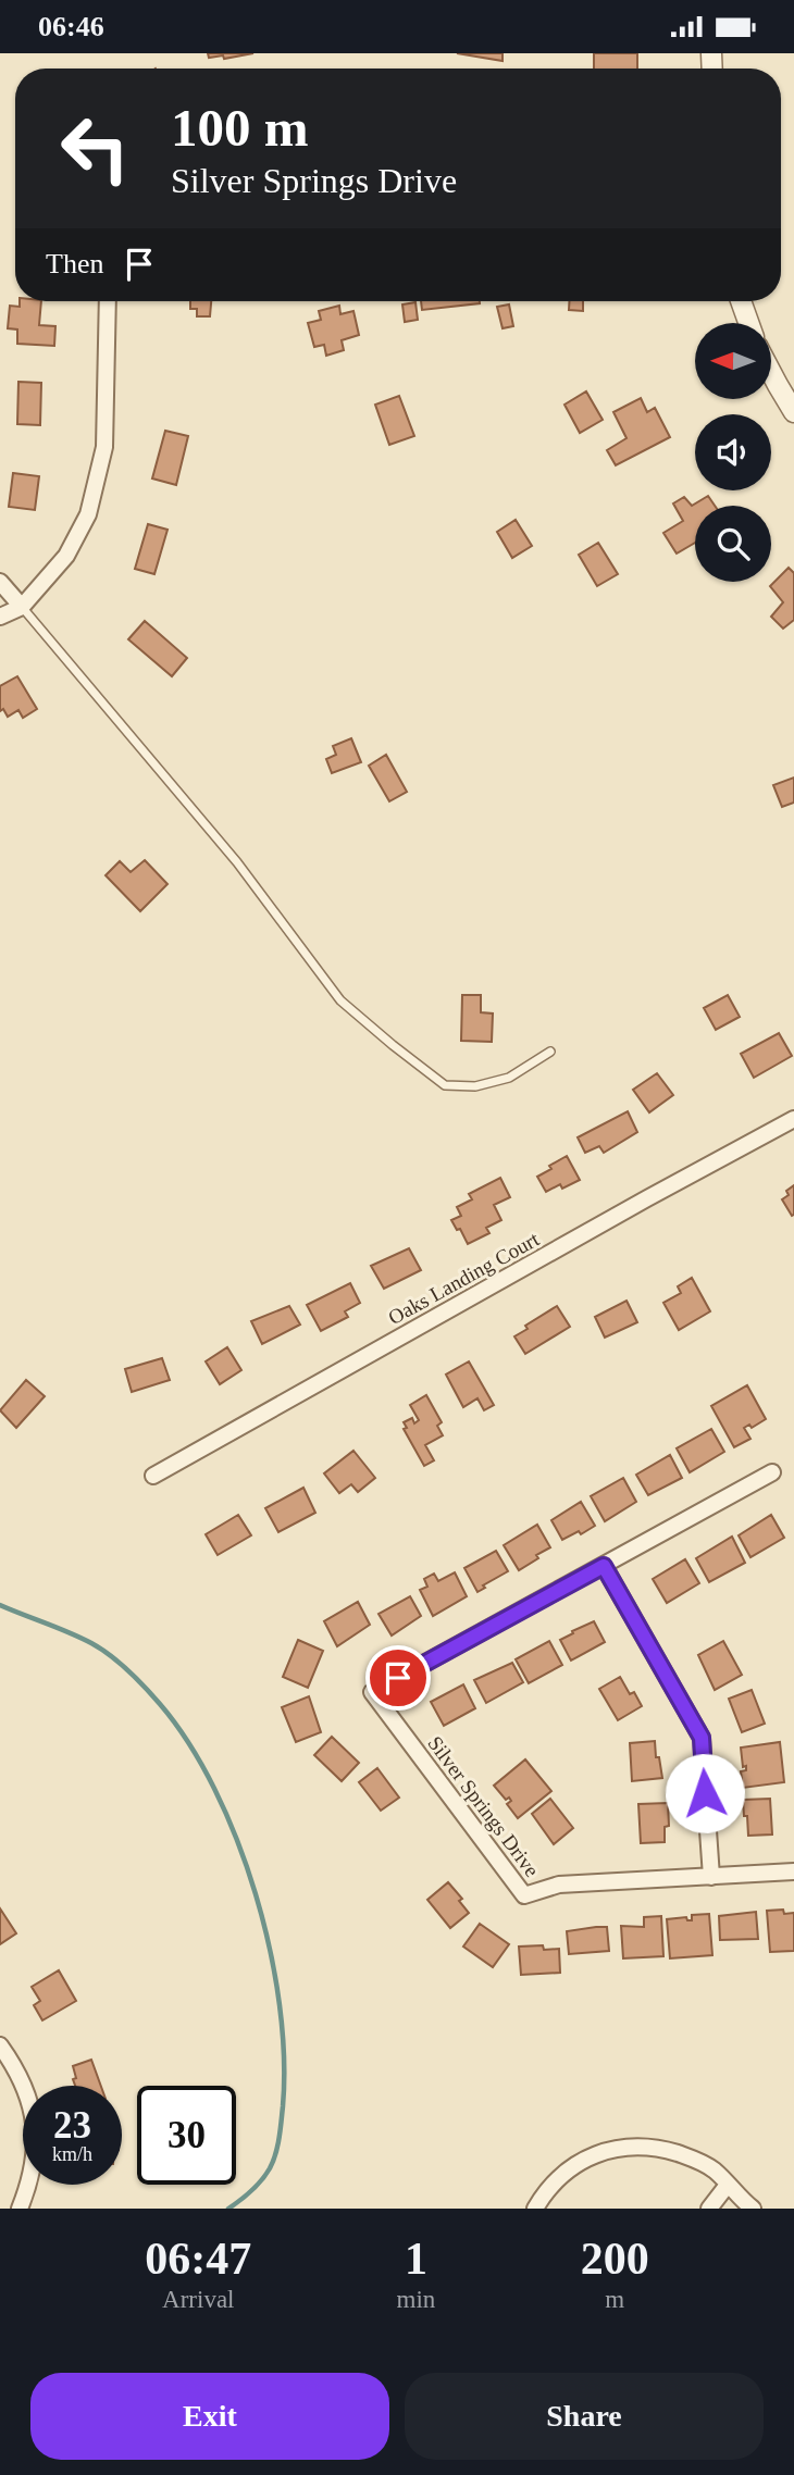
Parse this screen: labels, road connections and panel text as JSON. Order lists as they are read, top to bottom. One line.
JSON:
{"streets":{"street":["Oaks Landing Court","Silver Springs Drive"]},"north":"left","page":{"status":"06:46","turn":["100 m","Silver Springs Drive"],"then":"Then","speed":"23 km/h","limit":"30","eta":["06:47","Arrival","1","min","200","m"],"buttons":["Exit","Share"]}}
